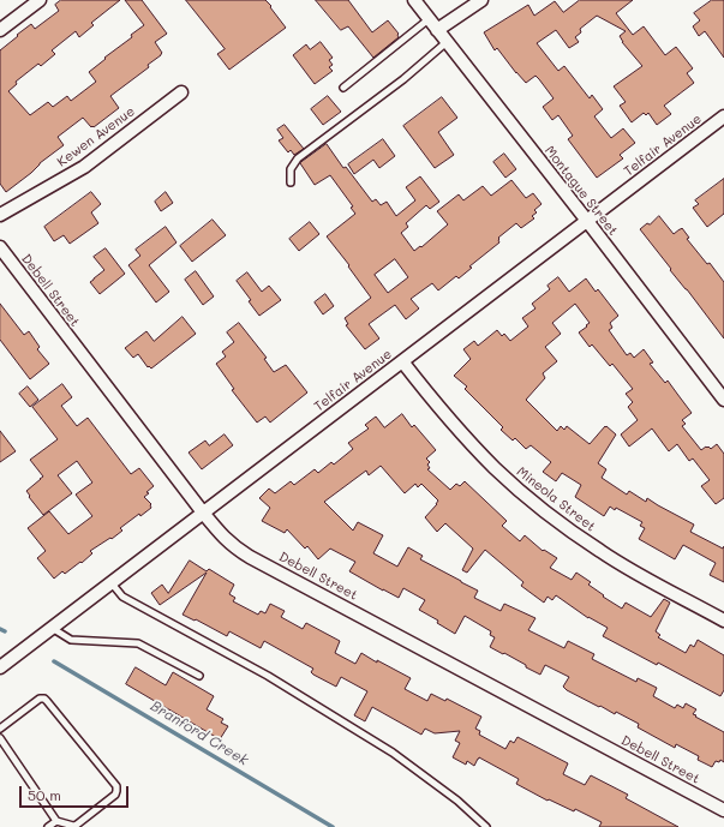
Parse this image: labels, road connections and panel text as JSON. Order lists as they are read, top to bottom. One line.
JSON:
{"streets":{"street":["Kewen Avenue","Telfair Avenue","Montague Street","Debell Street","Mineola Street"]},"crossings":[["Telfair Avenue","Montague Street"],["Telfair Avenue","Debell Street"],["Telfair Avenue","Mineola Street"]],"water":["Branford Creek"],"scale_bar":"50 m"}
